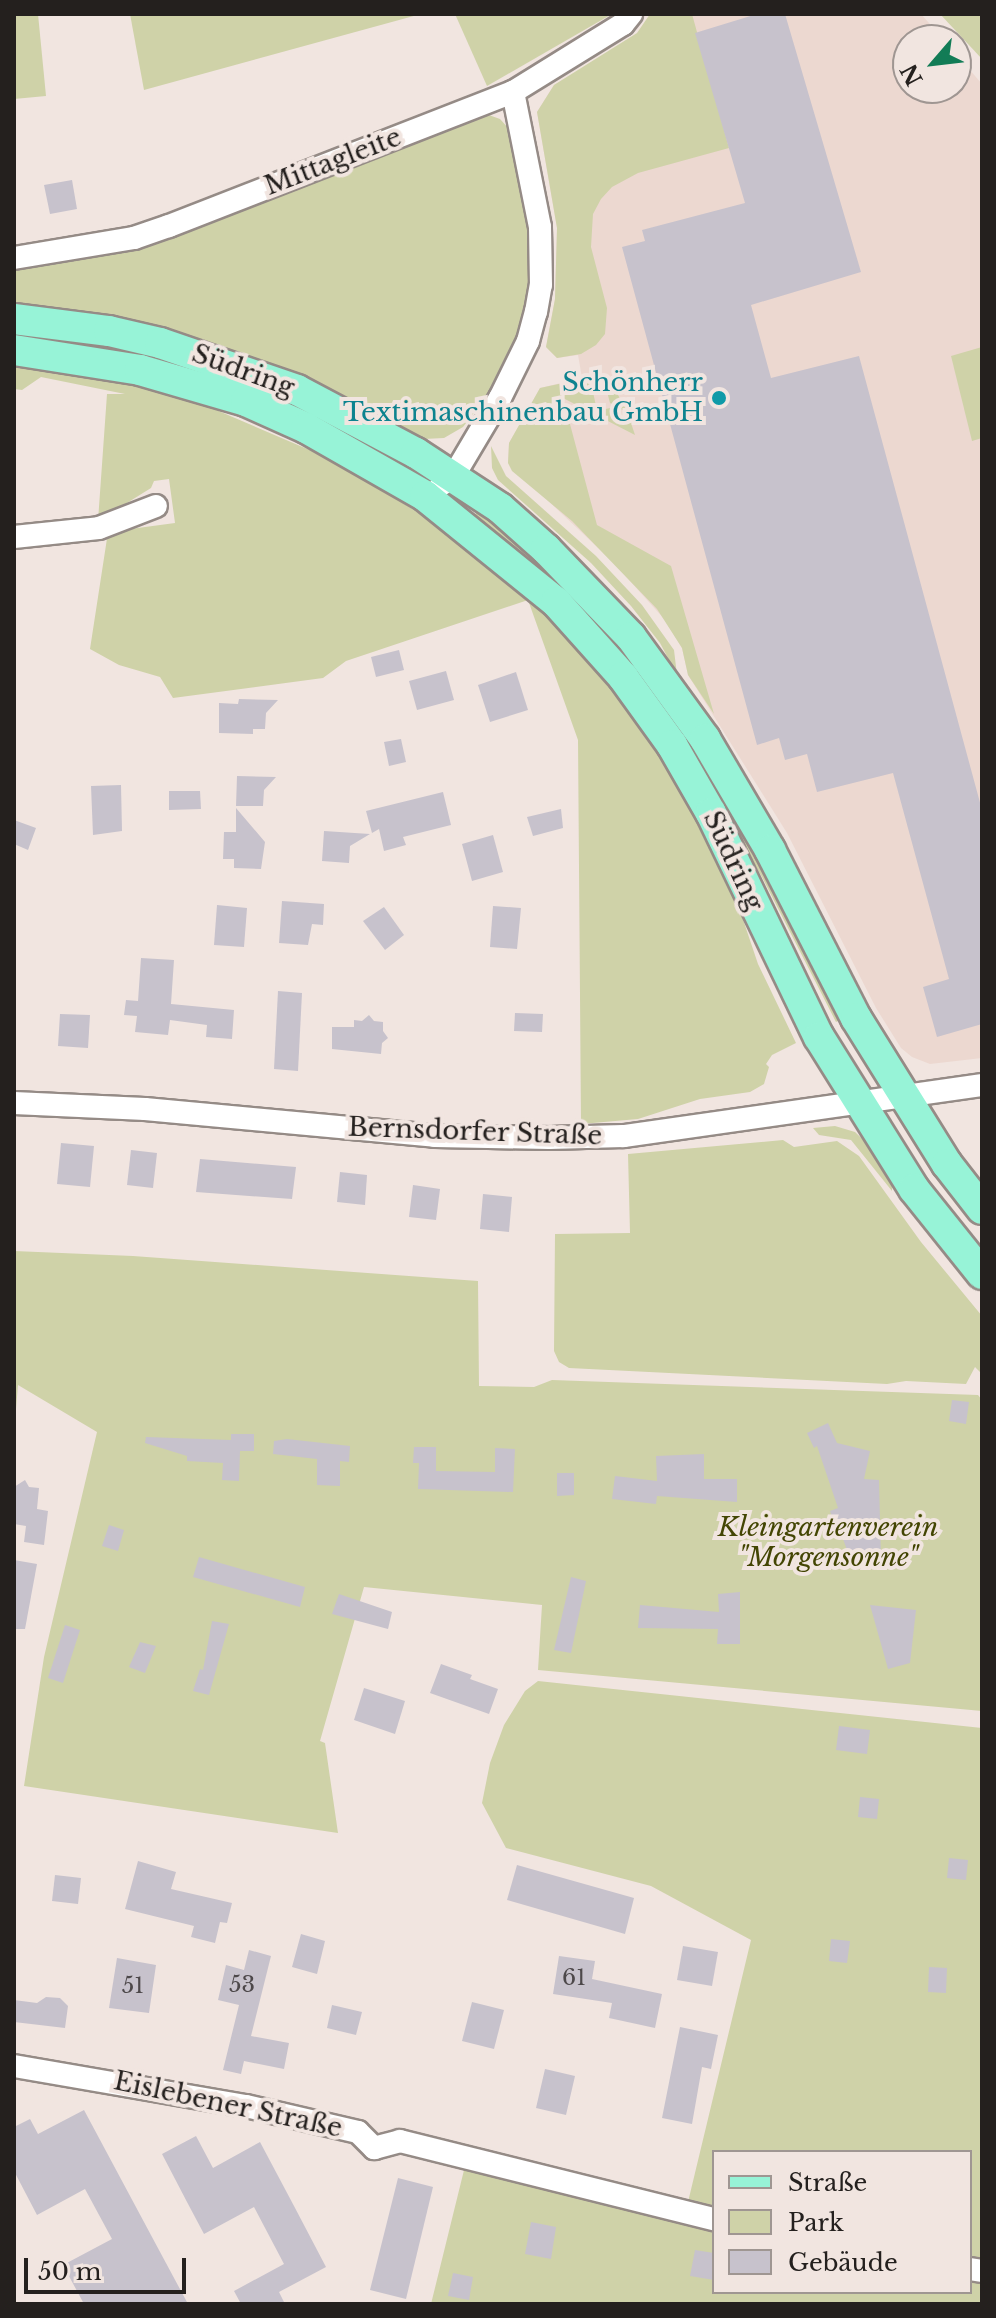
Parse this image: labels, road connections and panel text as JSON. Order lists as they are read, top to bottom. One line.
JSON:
{"streets":{"main road":["Südring"],"street":["Mittagleite","Bernsdorfer Straße","Eislebener Straße"]},"crossings":[["Südring","Bernsdorfer Straße"]],"parks":["Kleingartenverein \"Morgensonne\""],"places":["Schönherr Textimaschinenbau GmbH"],"house_numbers":["61","53","51"],"legend":["Straße","Park","Gebäude"],"scale_bar":"50 m","north":"bottom left"}
